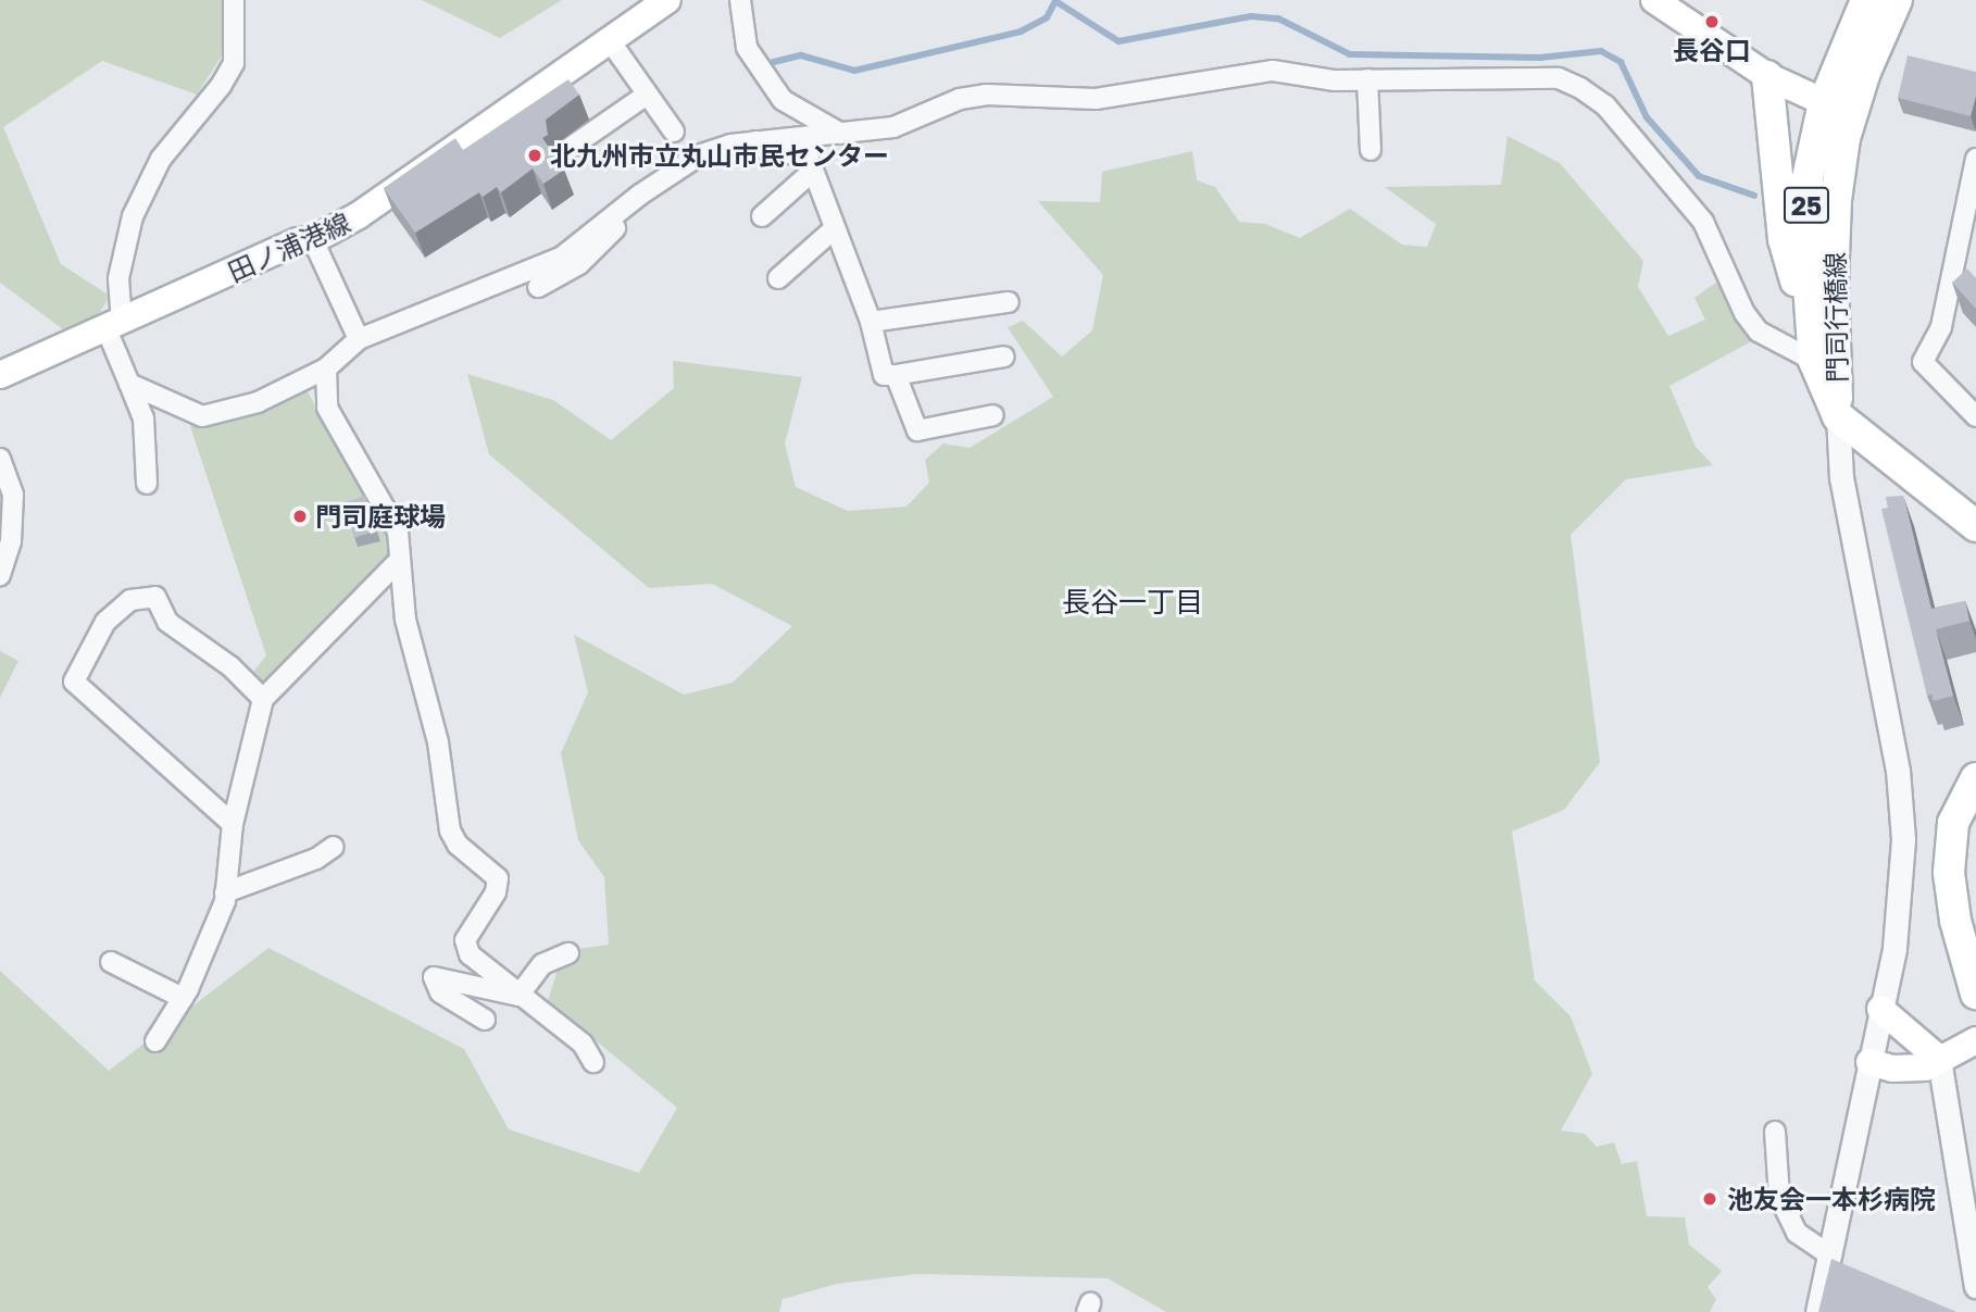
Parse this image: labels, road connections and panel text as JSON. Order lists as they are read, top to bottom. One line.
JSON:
{"streets":{"main road":["25","田ノ浦港線","門司行橋線"]},"districts":["長谷一丁目"],"places":["長谷口","北九州市立丸山市民センター","門司庭球場","池友会一本杉病院"]}
